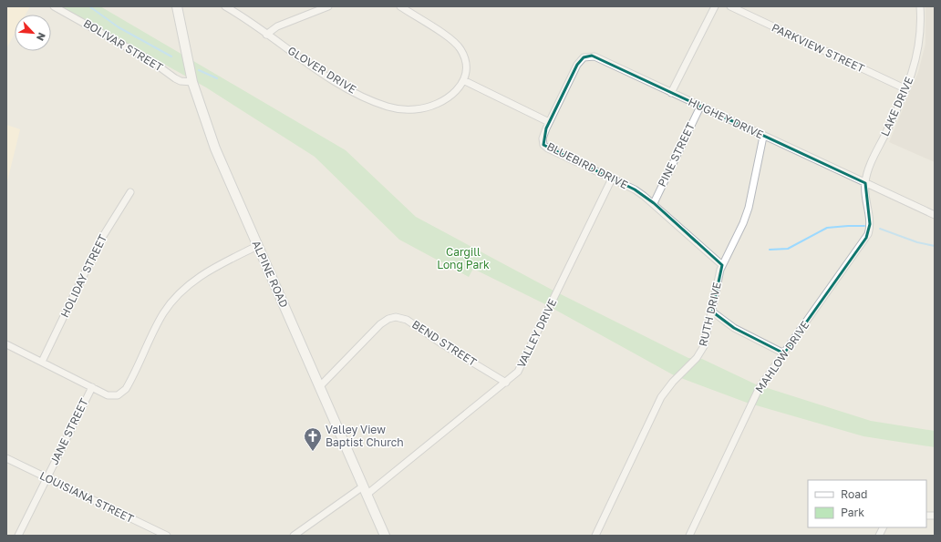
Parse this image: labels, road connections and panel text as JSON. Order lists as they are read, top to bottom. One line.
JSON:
{"streets":{"main road":["ALPINE ROAD"],"street":["BOLIVAR STREET","PARKVIEW STREET","GLOVER DRIVE","LAKE DRIVE","HUGHEY DRIVE","PINE STREET","BLUEBIRD DRIVE","HOLIDAY STREET","RUTH DRIVE","VALLEY DRIVE","BEND STREET","MAHLOW DRIVE","JANE STREET","LOUISIANA STREET"]},"crossings":[["BOLIVAR STREET","ALPINE ROAD"],["PARKVIEW STREET","LAKE DRIVE"],["LAKE DRIVE","HUGHEY DRIVE"],["LAKE DRIVE","MAHLOW DRIVE"],["HUGHEY DRIVE","PINE STREET"],["HUGHEY DRIVE","BLUEBIRD DRIVE"],["HUGHEY DRIVE","RUTH DRIVE"],["HUGHEY DRIVE","MAHLOW DRIVE"],["PINE STREET","BLUEBIRD DRIVE"],["BLUEBIRD DRIVE","RUTH DRIVE"],["BLUEBIRD DRIVE","VALLEY DRIVE"],["ALPINE ROAD","VALLEY DRIVE"],["ALPINE ROAD","BEND STREET"],["VALLEY DRIVE","BEND STREET"],["JANE STREET","LOUISIANA STREET"]],"parks":["Cargill Long Park"],"places":{"church":["Valley View Baptist Church"]},"legend":["Road","Park"],"north":"bottom right"}
